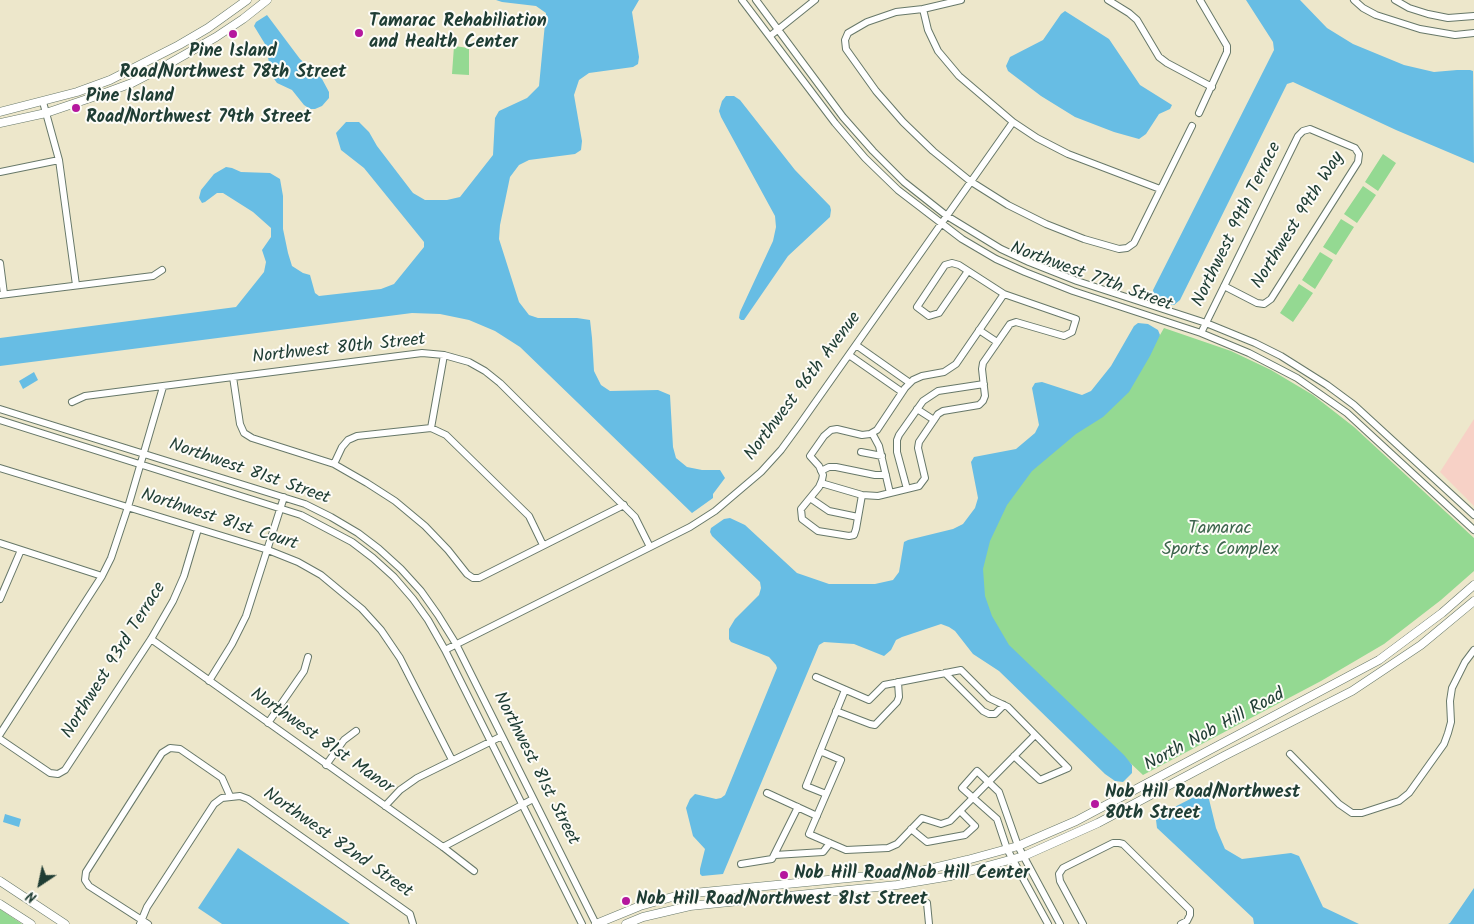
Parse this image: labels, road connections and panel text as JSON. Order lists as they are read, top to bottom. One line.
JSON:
{"streets":{"main road":["North Nob Hill Road"],"street":["Northwest 99th Way","Northwest 99th Terrace","Northwest 77th Street","Northwest 80th Street","Northwest 96th Avenue","Northwest 81st Street","Northwest 81st Court","Northwest 93rd Terrace","Northwest 81st Manor","Northwest 82nd Street"]},"crossings":[["Northwest 99th Way","Northwest 99th Terrace"],["Northwest 99th Terrace","Northwest 77th Street"],["Northwest 77th Street","Northwest 96th Avenue"],["Northwest 80th Street","Northwest 96th Avenue"],["Northwest 96th Avenue","Northwest 81st Street"],["Northwest 81st Street","North Nob Hill Road"],["Northwest 81st Court","Northwest 93rd Terrace"],["Northwest 93rd Terrace","Northwest 81st Manor"]],"parks":["Tamarac Sports Complex"],"places":["Tamarac Rehabiliation and Health Center","Pine Island Road/Northwest 78th Street","Pine Island Road/Northwest 79th Street","Nob Hill Road/Northwest 80th Street","Nob Hill Road/Nob Hill Center","Nob Hill Road/Northwest 81st Street"],"north":"bottom left"}
